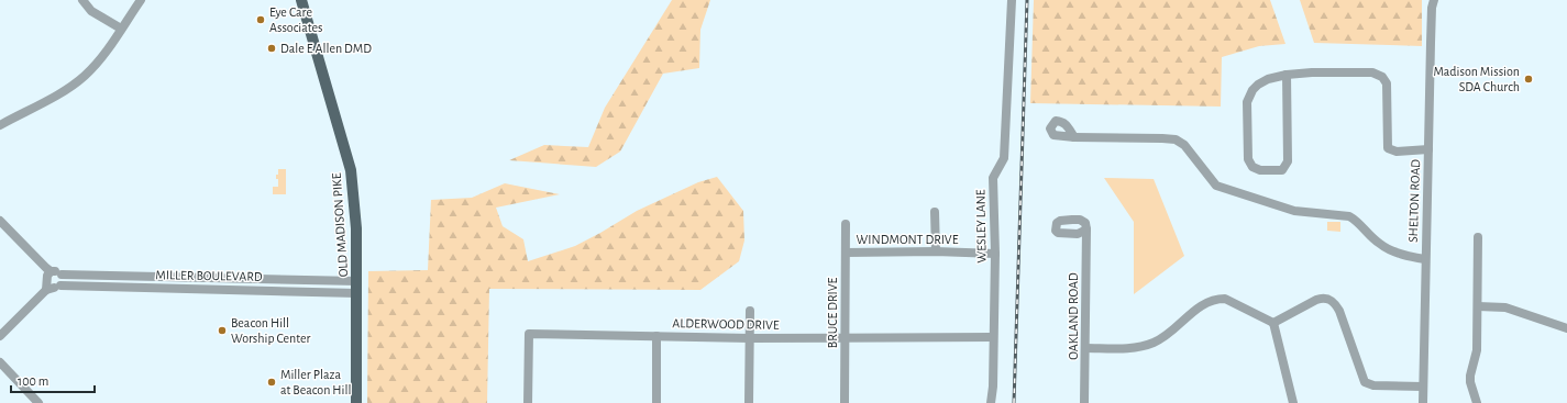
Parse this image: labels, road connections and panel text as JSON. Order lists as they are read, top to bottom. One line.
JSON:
{"streets":{"main road":["OLD MADISON PIKE"],"street":["SHELTON ROAD","WESLEY LANE","WINDMONT DRIVE","MILLER BOULEVARD","BRUCE DRIVE","OAKLAND ROAD","ALDERWOOD DRIVE"]},"crossings":[["OLD MADISON PIKE","MILLER BOULEVARD"],["WESLEY LANE","WINDMONT DRIVE"],["WESLEY LANE","ALDERWOOD DRIVE"],["WINDMONT DRIVE","BRUCE DRIVE"],["BRUCE DRIVE","ALDERWOOD DRIVE"]],"places":["Eye Care Associates","Dale E Allen DMD","Madison Mission SDA Church","Beacon Hill Worship Center","Miller Plaza at Beacon Hill"],"scale_bar":"100 m"}
